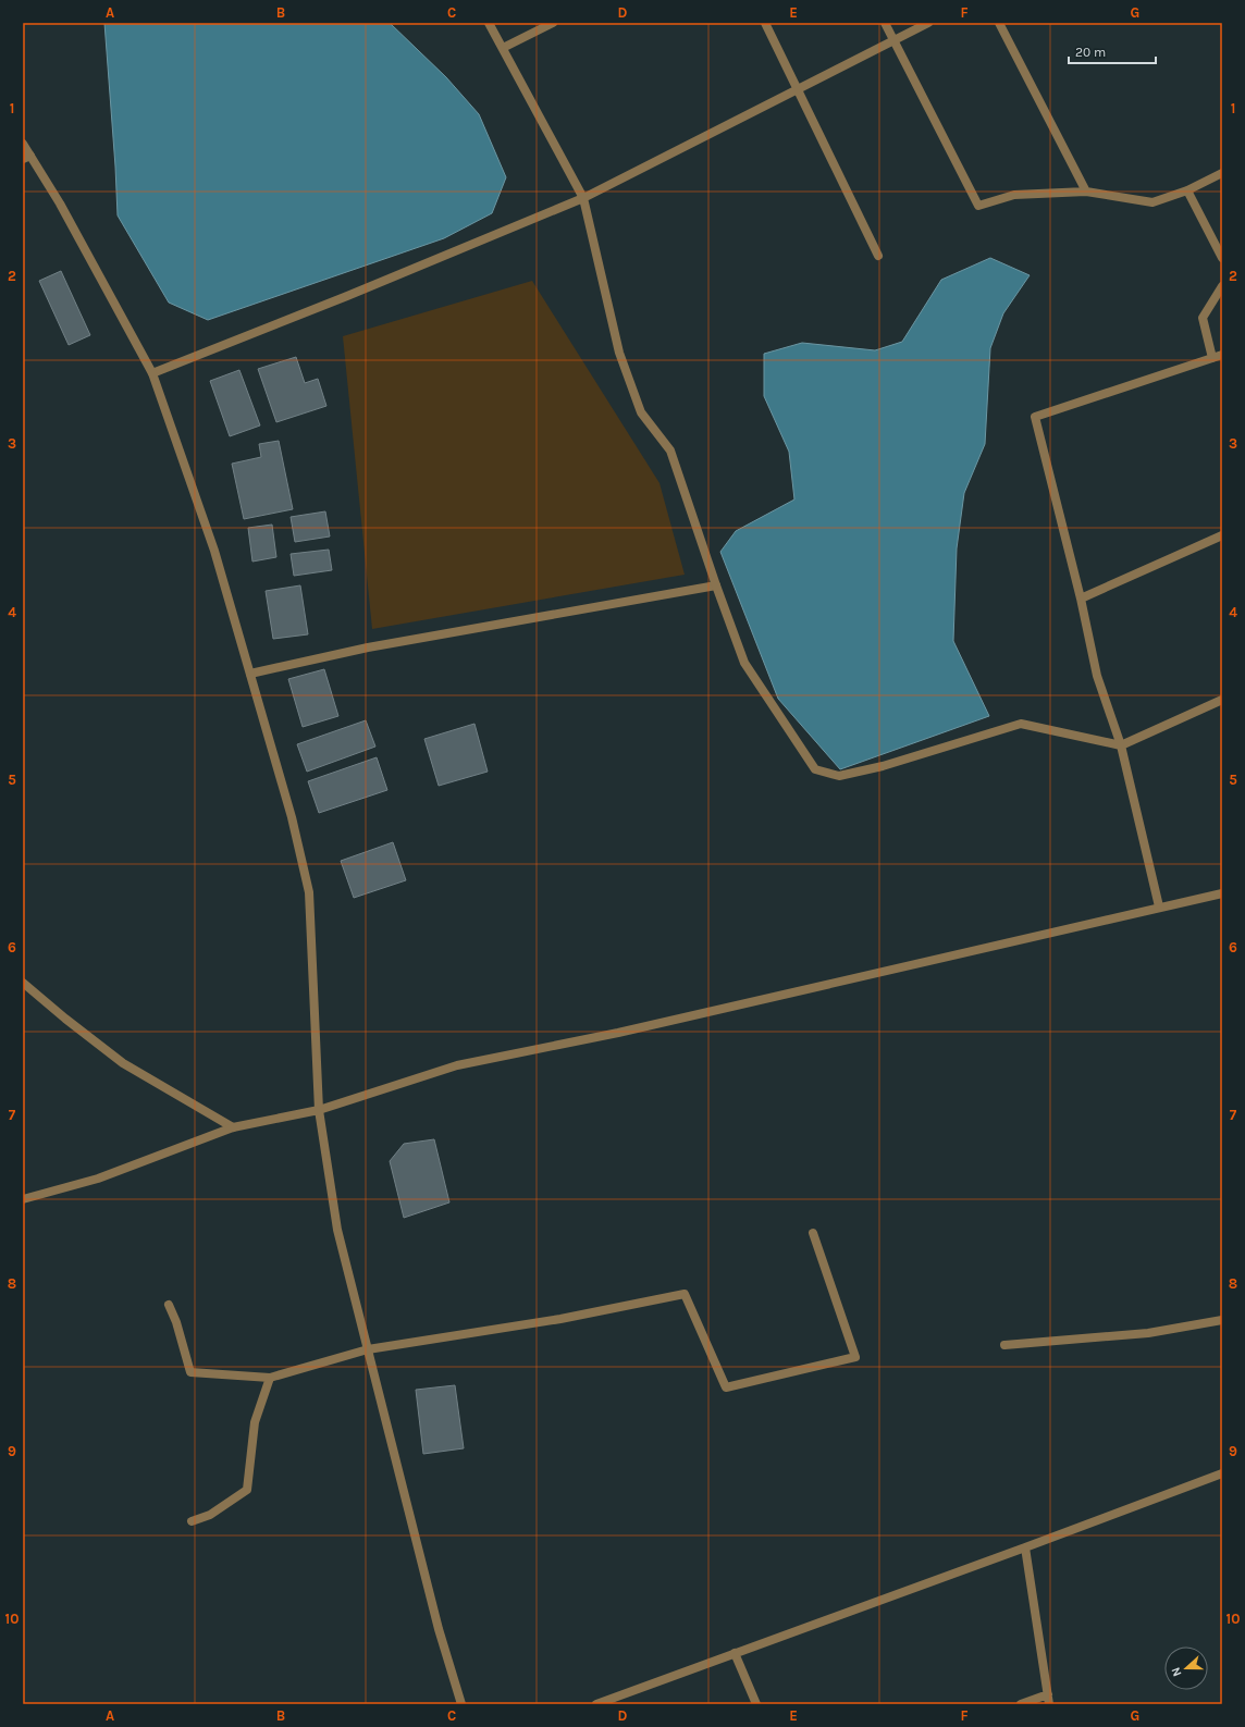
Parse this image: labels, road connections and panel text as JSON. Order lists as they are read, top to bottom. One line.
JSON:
{"scale_bar":"20 m","north":"left","grid":{"columns":["A","B","C","D","E","F","G"],"rows":["1","2","3","4","5","6","7","8","9","10"]}}
